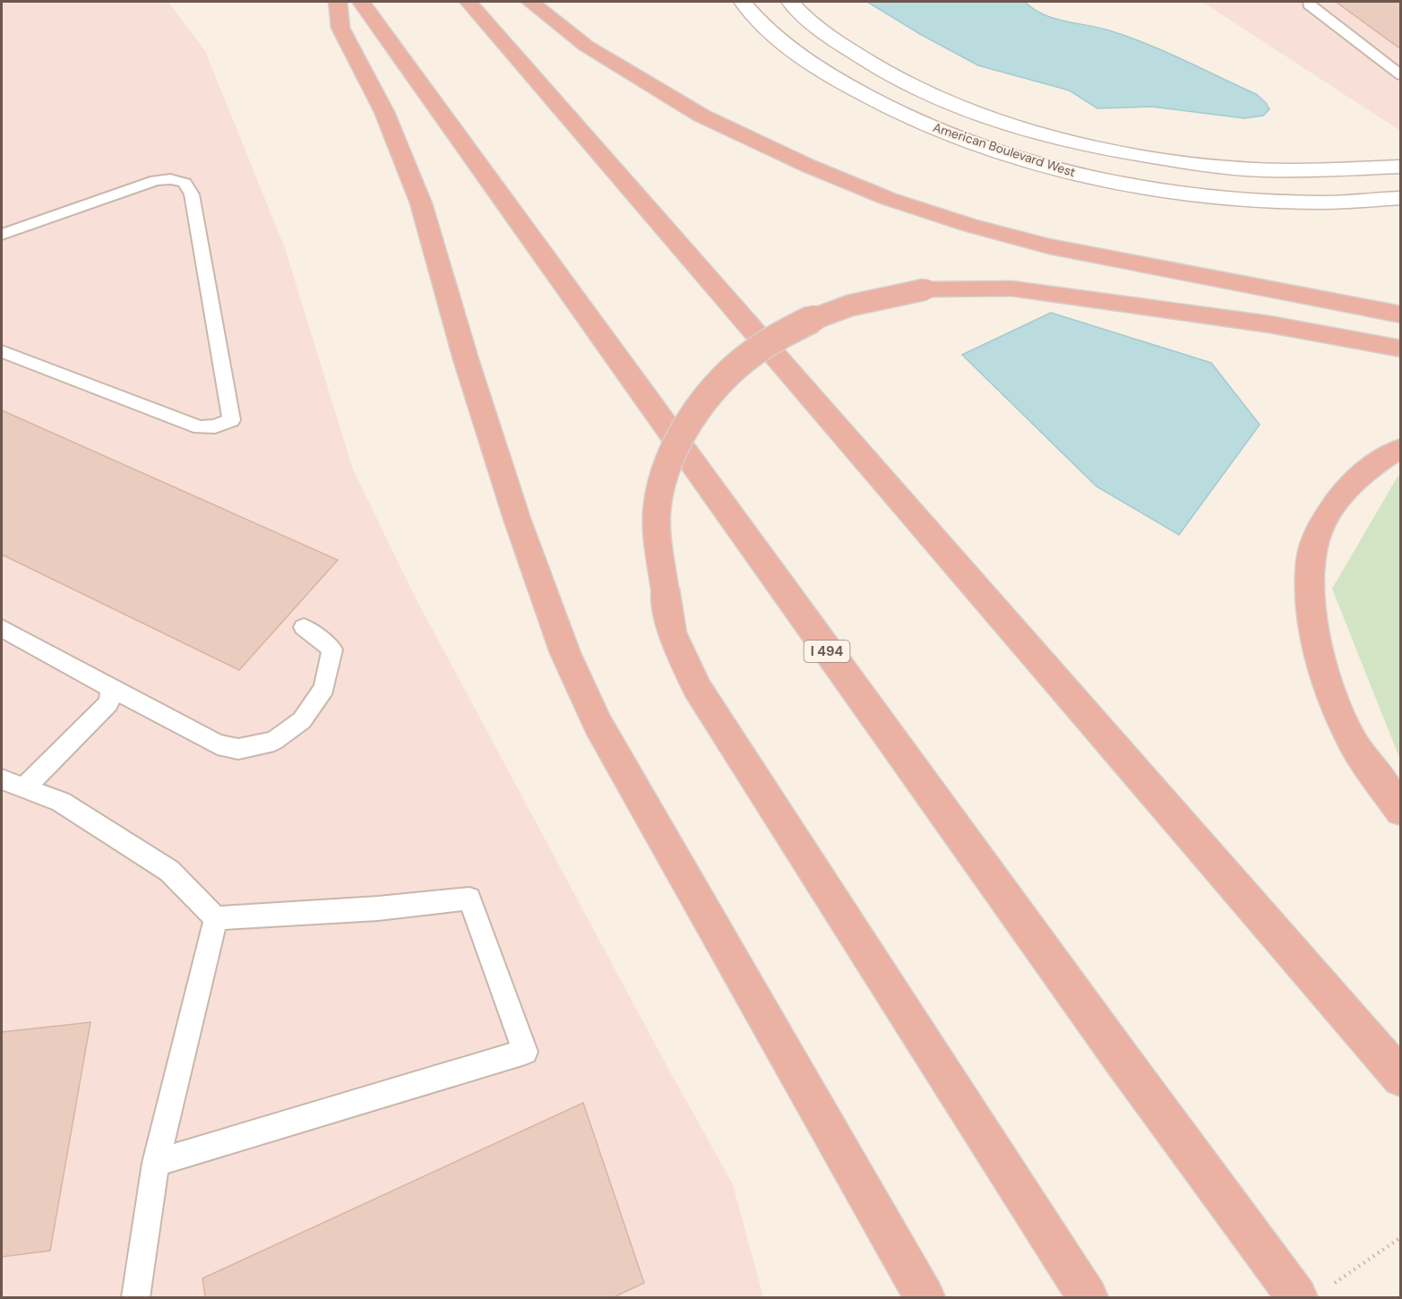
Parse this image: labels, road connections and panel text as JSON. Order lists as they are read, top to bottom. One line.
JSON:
{"streets":{"highway":["I 494"],"street":["American Boulevard West"]}}
